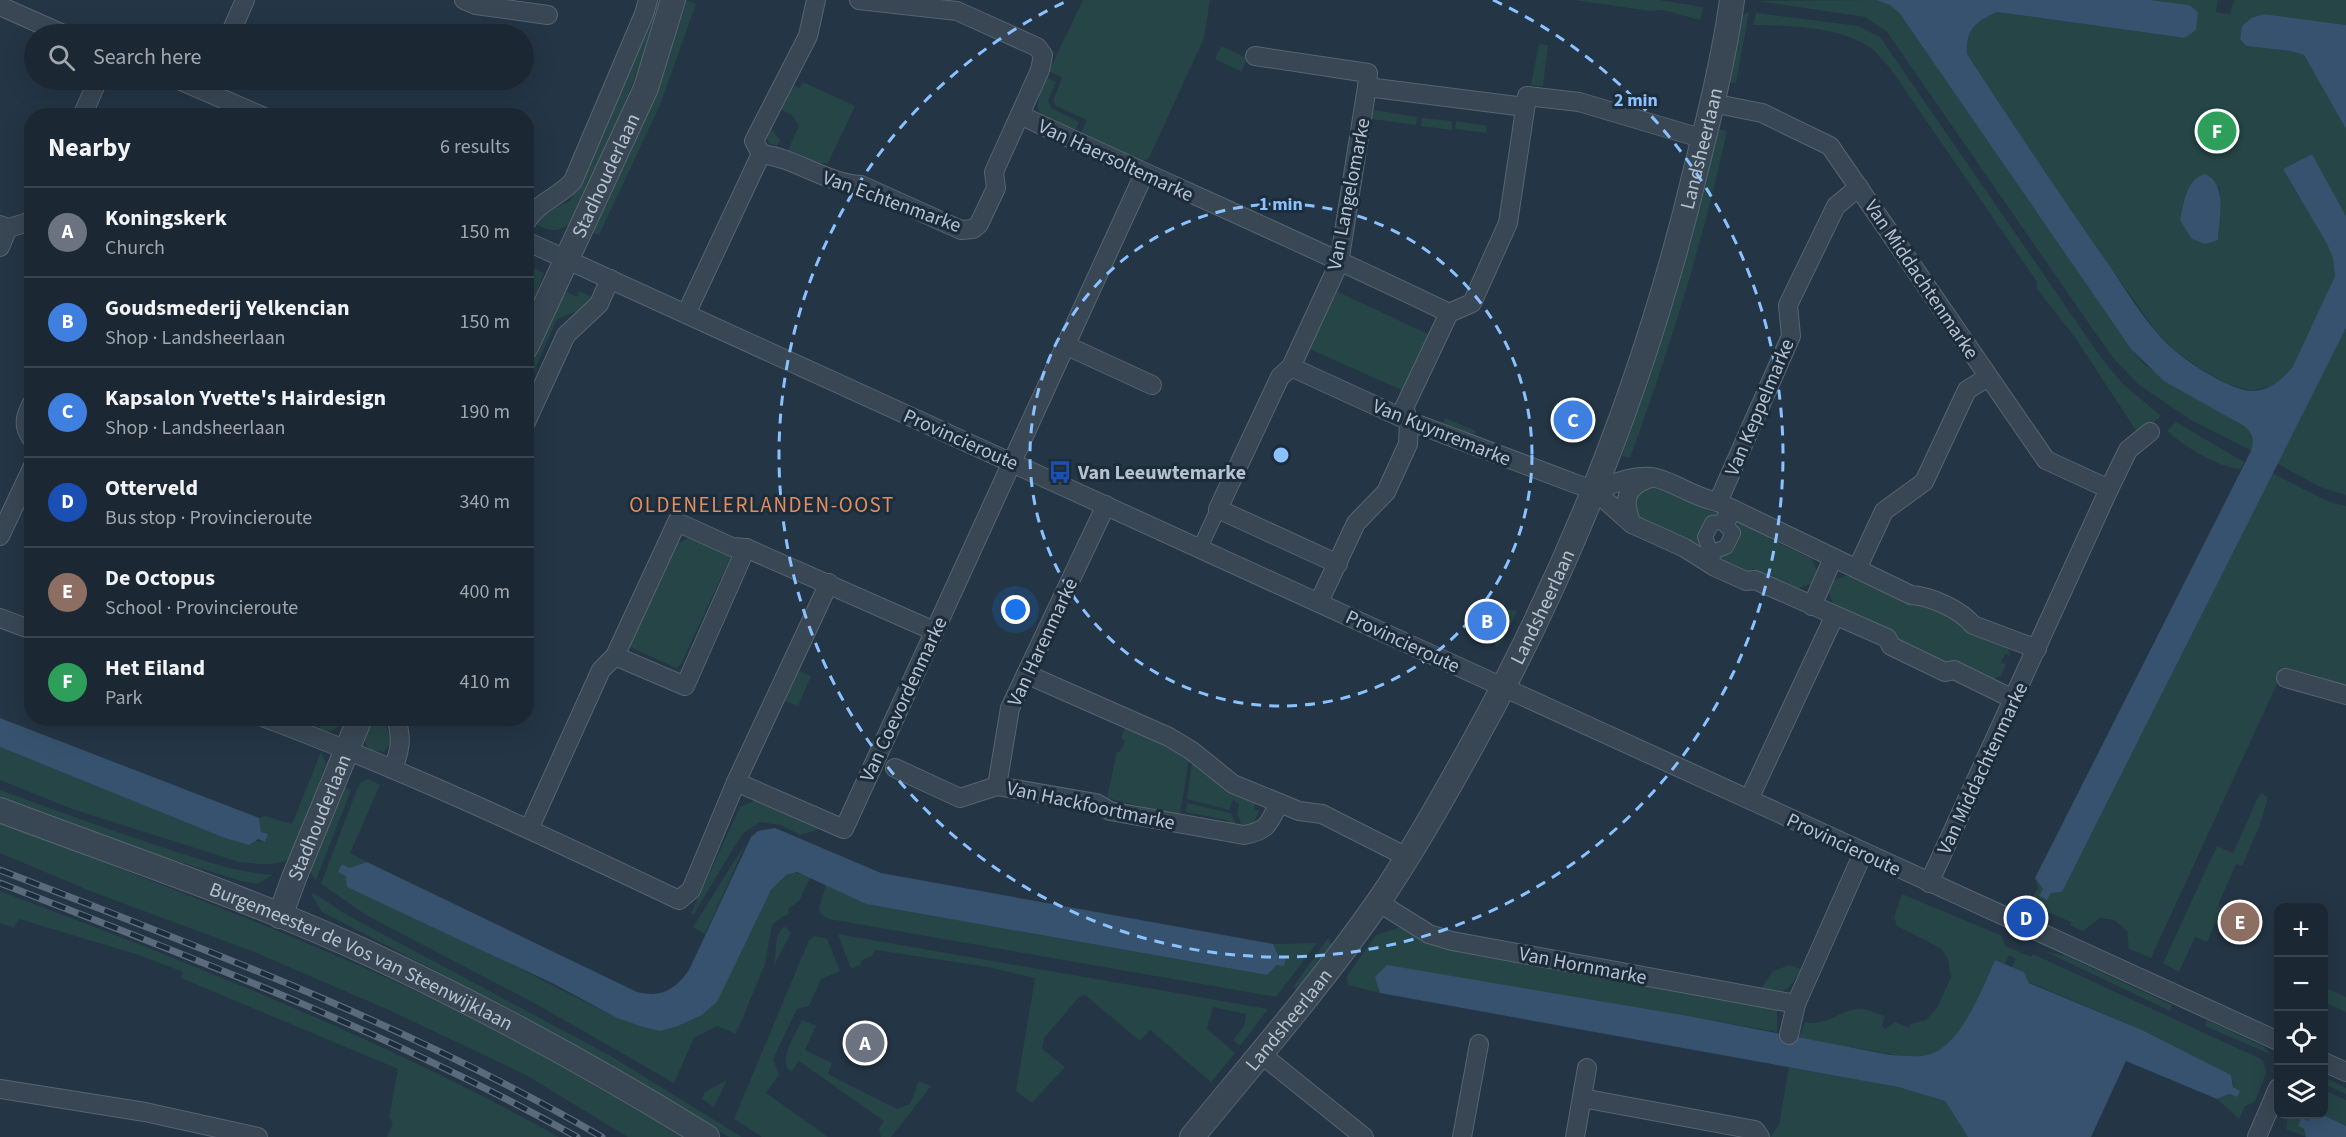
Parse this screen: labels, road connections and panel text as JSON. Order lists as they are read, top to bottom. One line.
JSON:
{"streets":{"street":["Landsheerlaan","Van Haersoltemarke","Stadhouderlaan","Van Langelomarke","Van Echtenmarke","Van Middachtenmarke","Van Keppelmarke","Van Kuynremarke","Provincieroute","Van Harenmarke","Van Coevordenmarke","Van Hackfoortmarke","Burgemeester de Vos van Steenwijklaan","Van Hornmarke"]},"crossings":[["Landsheerlaan","Van Middachtenmarke"],["Landsheerlaan","Van Kuynremarke"],["Landsheerlaan","Provincieroute"],["Landsheerlaan","Van Hornmarke"],["Van Haersoltemarke","Van Langelomarke"],["Van Haersoltemarke","Van Echtenmarke"],["Stadhouderlaan","Provincieroute"],["Stadhouderlaan","Burgemeester de Vos van Steenwijklaan"],["Van Langelomarke","Van Kuynremarke"],["Van Langelomarke","Provincieroute"],["Van Middachtenmarke","Van Keppelmarke"],["Van Middachtenmarke","Provincieroute"],["Provincieroute","Van Harenmarke"],["Provincieroute","Van Coevordenmarke"],["Van Harenmarke","Van Hackfoortmarke"]],"districts":["OLDENELERLANDEN-OOST"],"places":{"bus stop":["Van Leeuwtemarke"]},"page":{"search":"Search here","heading":["Nearby","6 results"],"pins":["F","C","B","D","E","A"],"list":[{"mark":"A","name":"Koningskerk","note":"Church","value":"150 m"},{"mark":"B","name":"Goudsmederij Yelkencian","note":"Shop · Landsheerlaan","value":"150 m"},{"mark":"C","name":"Kapsalon Yvette's Hairdesign","note":"Shop · Landsheerlaan","value":"190 m"},{"mark":"D","name":"Otterveld","note":"Bus stop · Provincieroute","value":"340 m"},{"mark":"E","name":"De Octopus","note":"School · Provincieroute","value":"400 m"},{"mark":"F","name":"Het Eiland","note":"Park","value":"410 m"}],"map_buttons":["+","−"]},"rings":["2 min","1 min"]}
